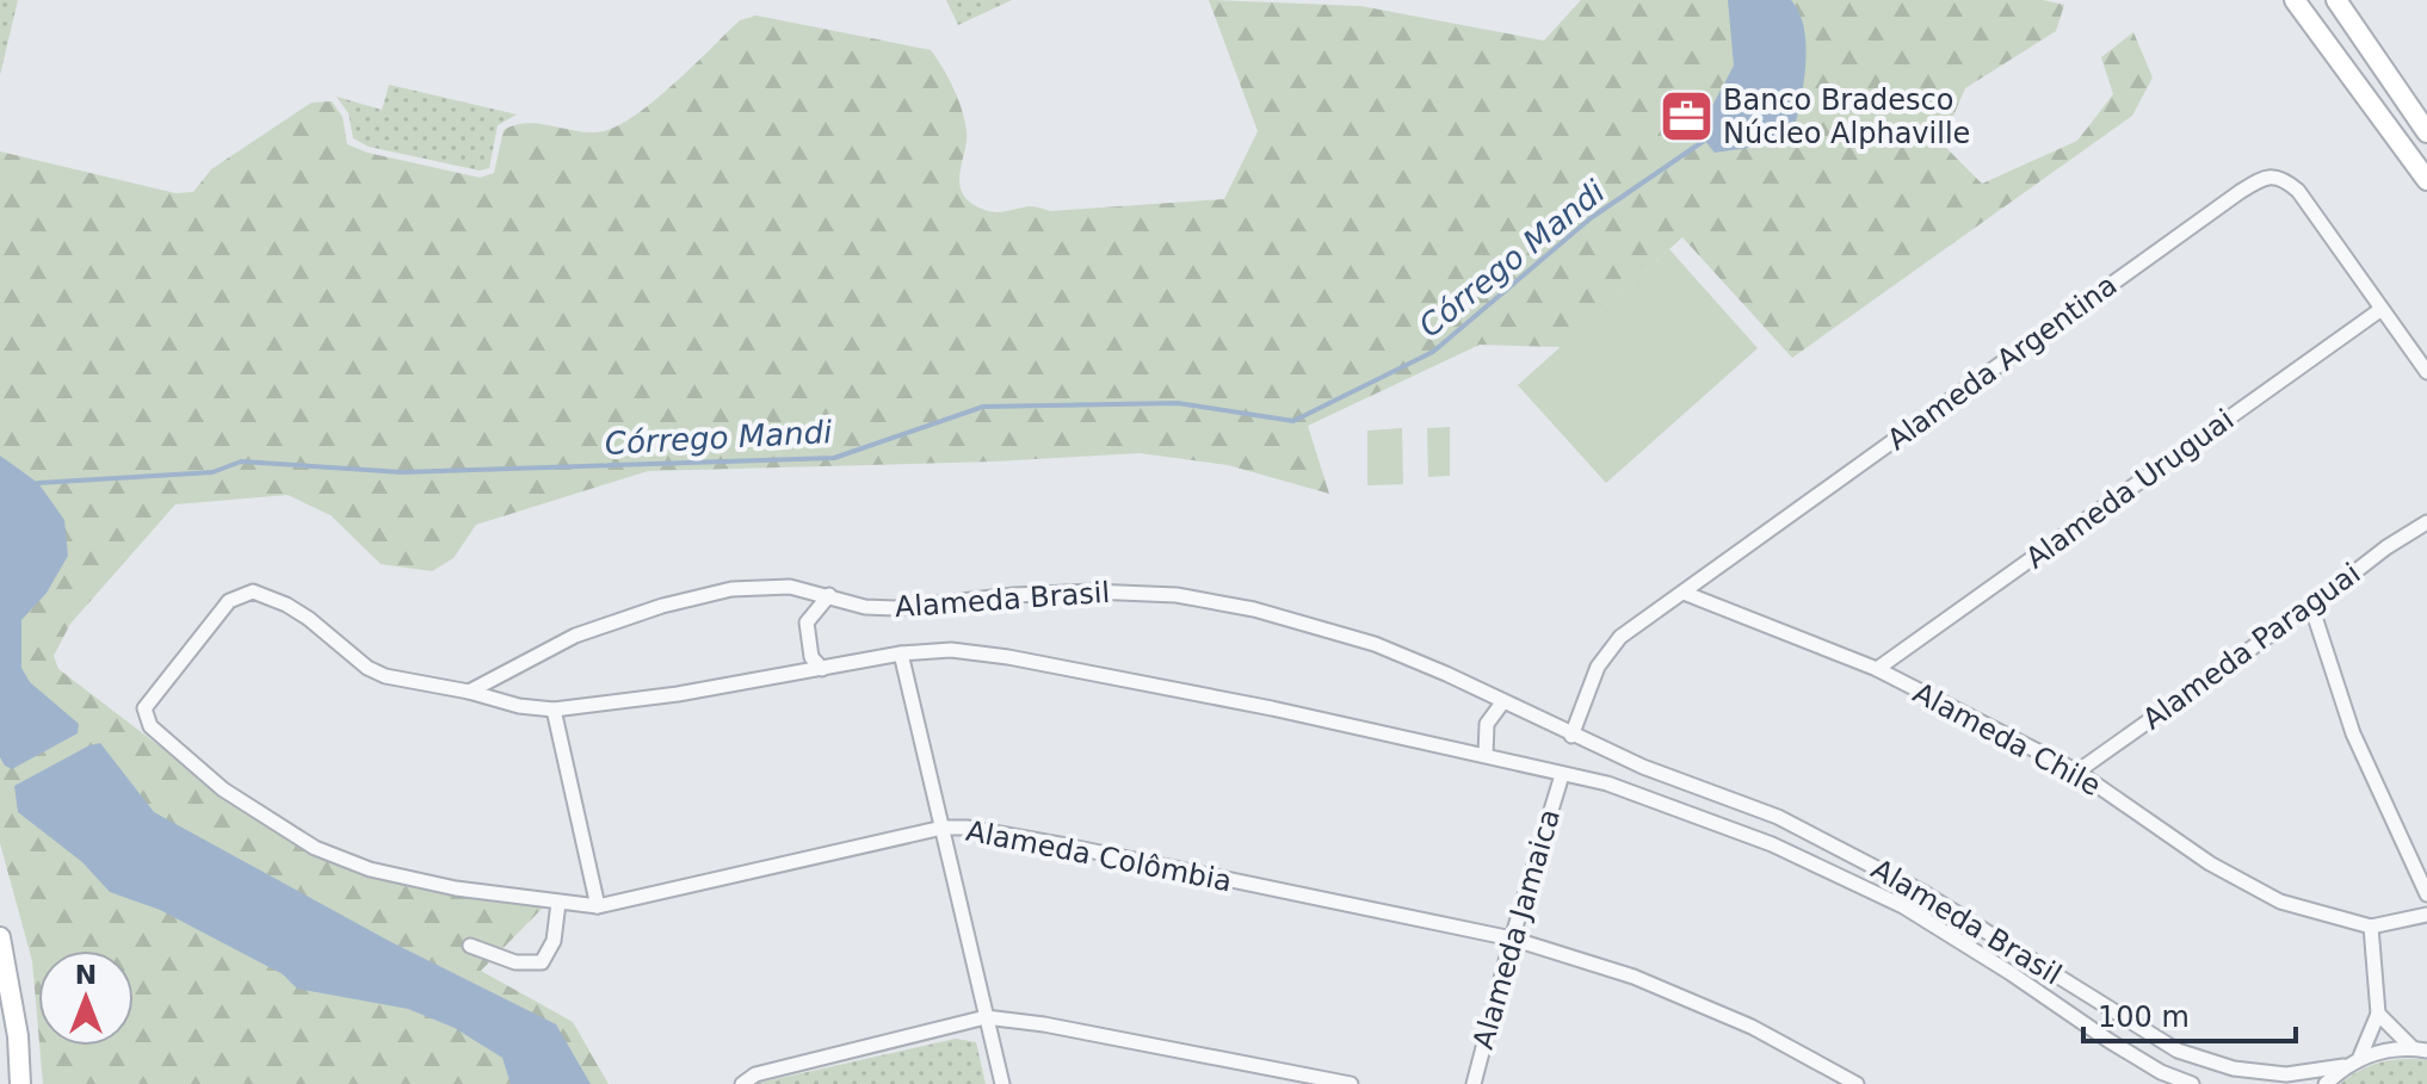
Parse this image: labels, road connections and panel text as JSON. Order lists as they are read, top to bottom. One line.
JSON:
{"streets":{"street":["Alameda Argentina","Alameda Uruguai","Alameda Brasil","Alameda Paraguai","Alameda Chile","Alameda Colômbia","Alameda Jamaica"]},"crossings":[["Alameda Argentina","Alameda Uruguai"],["Alameda Argentina","Alameda Brasil"],["Alameda Argentina","Alameda Chile"],["Alameda Uruguai","Alameda Chile"],["Alameda Brasil","Alameda Colômbia"],["Alameda Brasil","Alameda Jamaica"],["Alameda Paraguai","Alameda Chile"],["Alameda Colômbia","Alameda Jamaica"]],"water":["Córrego Mandi"],"places":{"office":["Banco Bradesco Núcleo Alphaville"]},"scale_bar":"100 m","north":"top"}
